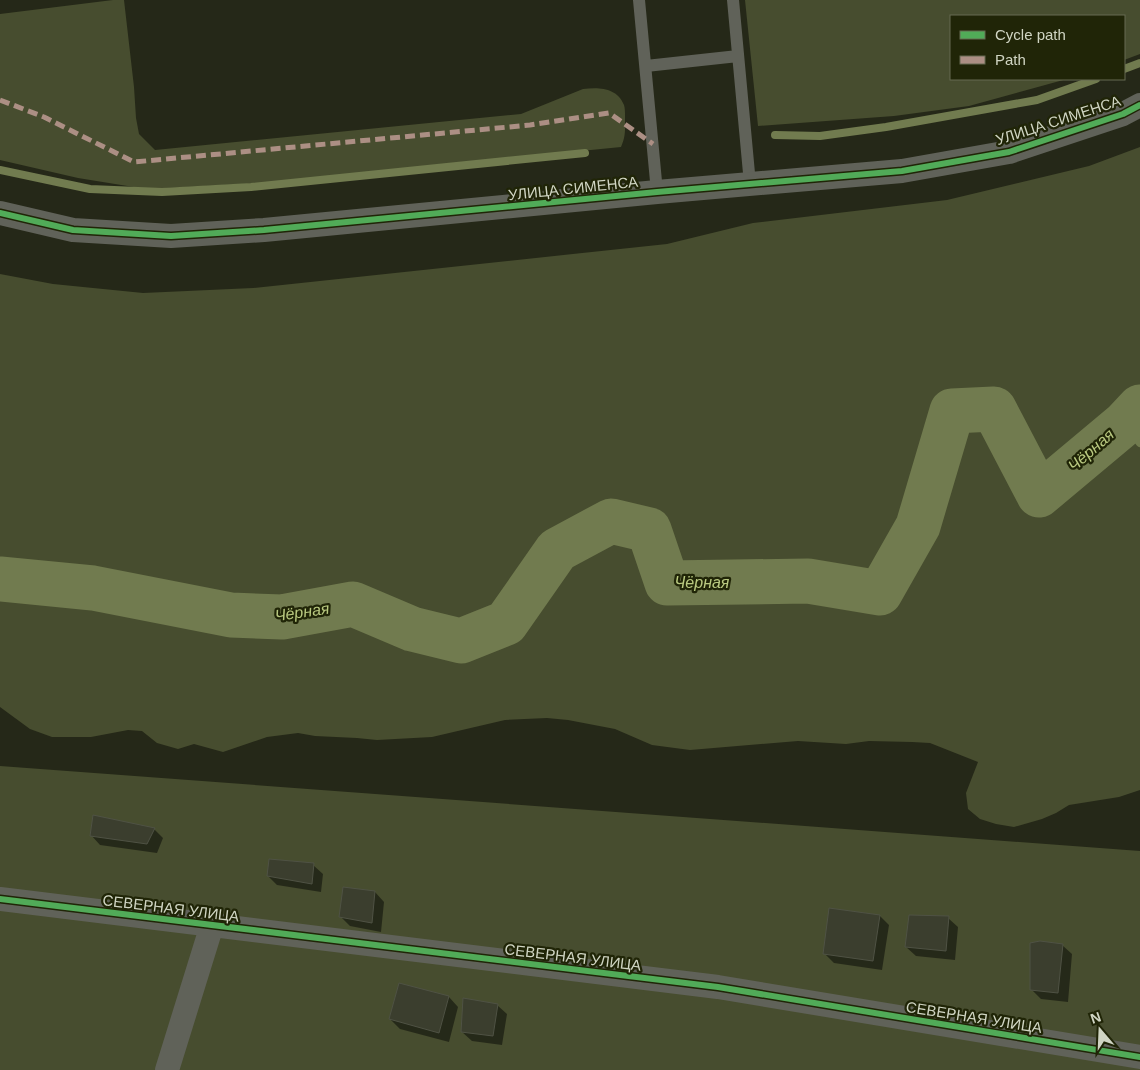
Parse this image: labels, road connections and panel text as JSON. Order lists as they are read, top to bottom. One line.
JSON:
{"streets":{"street":["УЛИЦА СИМЕНСА","СЕВЕРНАЯ УЛИЦА"]},"water":["Чёрная"],"legend":["Cycle path","Path"],"north":"top"}
